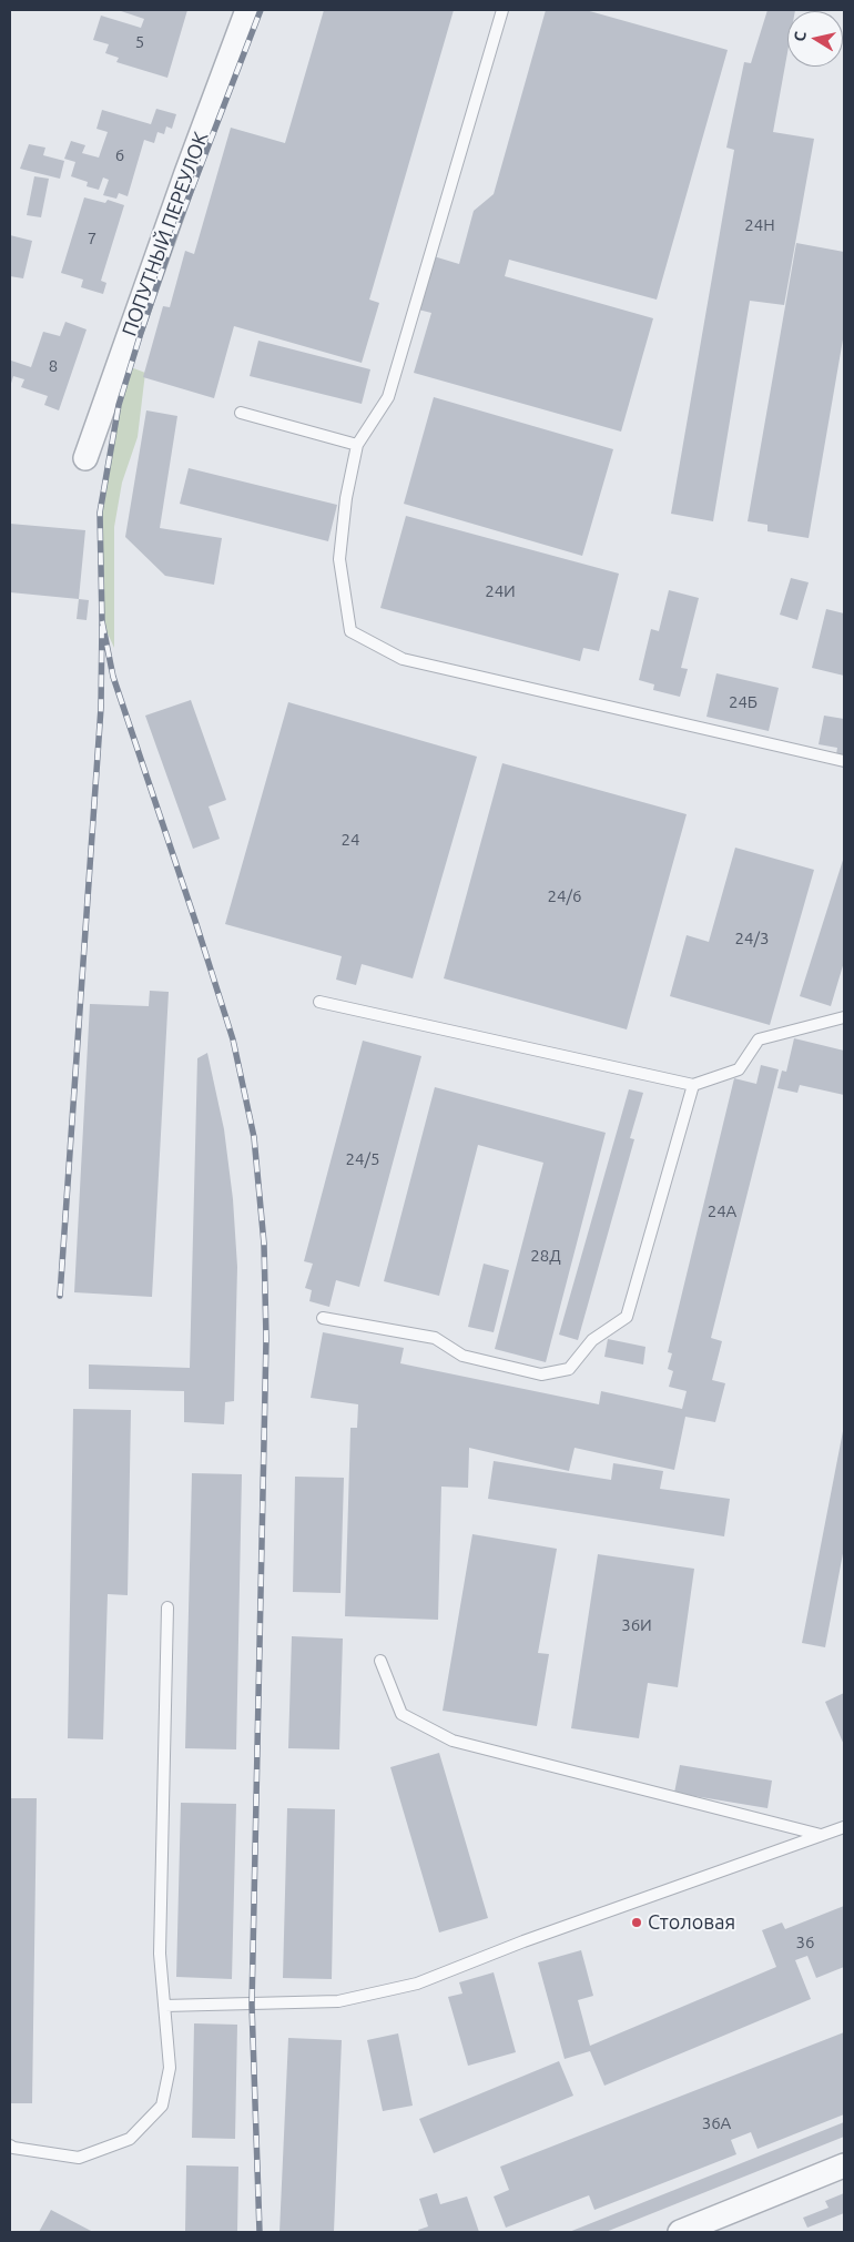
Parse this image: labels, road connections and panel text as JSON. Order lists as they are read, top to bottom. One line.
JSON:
{"streets":{"street":["ПОПУТНЫЙ ПЕРЕУЛОК"]},"places":["Столовая"],"house_numbers":["5","6","24Н","7","8","24И","24Б","24","24/6","24/3","24/5","24А","28Д","36И","36","36А"],"north":"left"}
